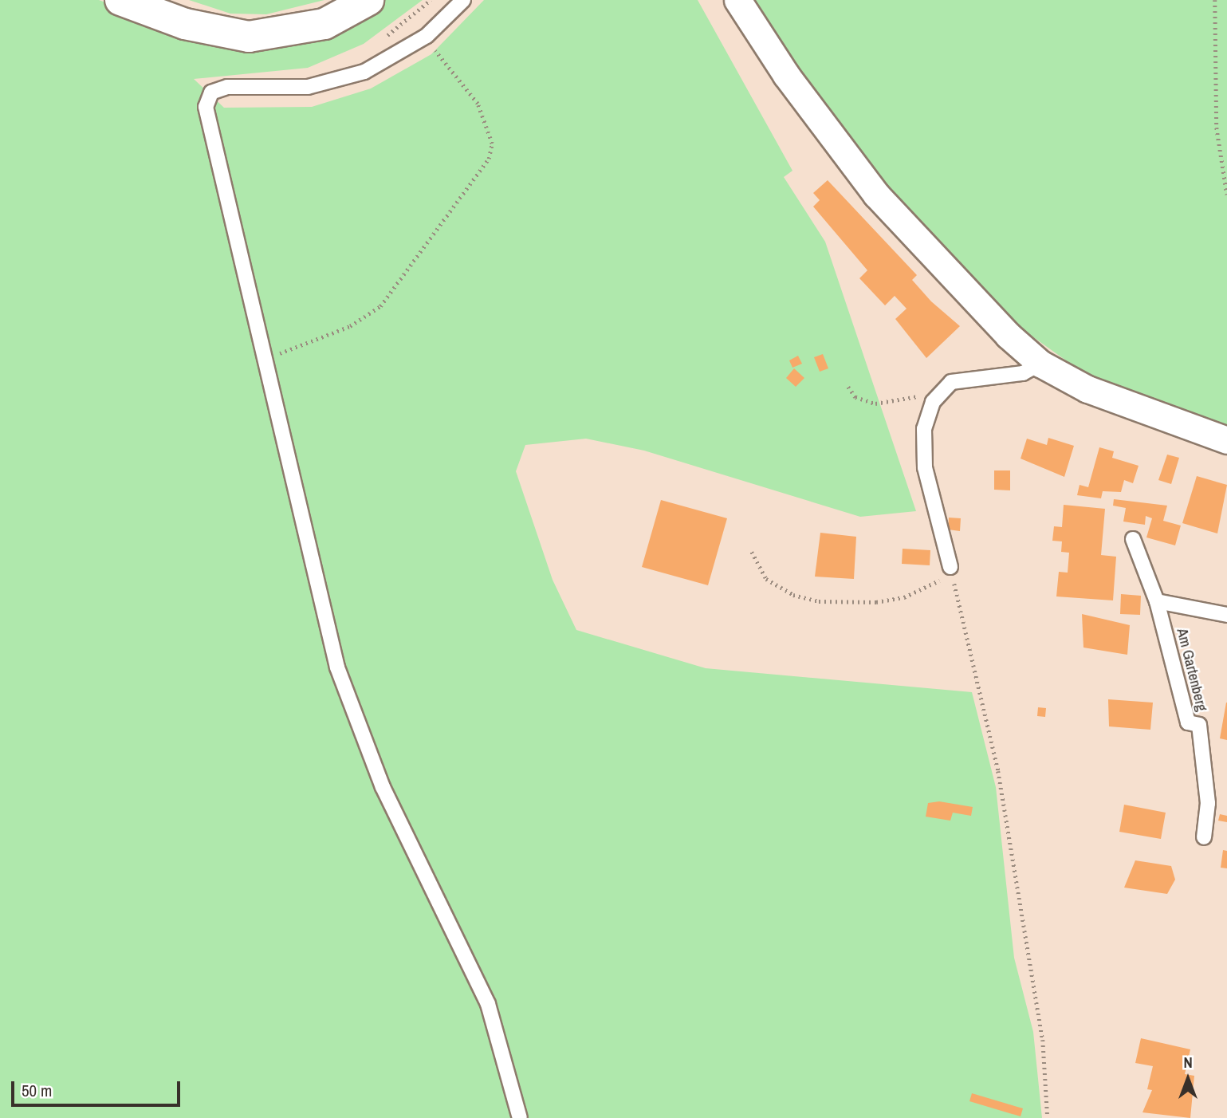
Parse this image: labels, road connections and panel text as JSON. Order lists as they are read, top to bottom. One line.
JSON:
{"streets":{"lane":["Am Gartenberg"]},"scale_bar":"50 m","north":"top"}
